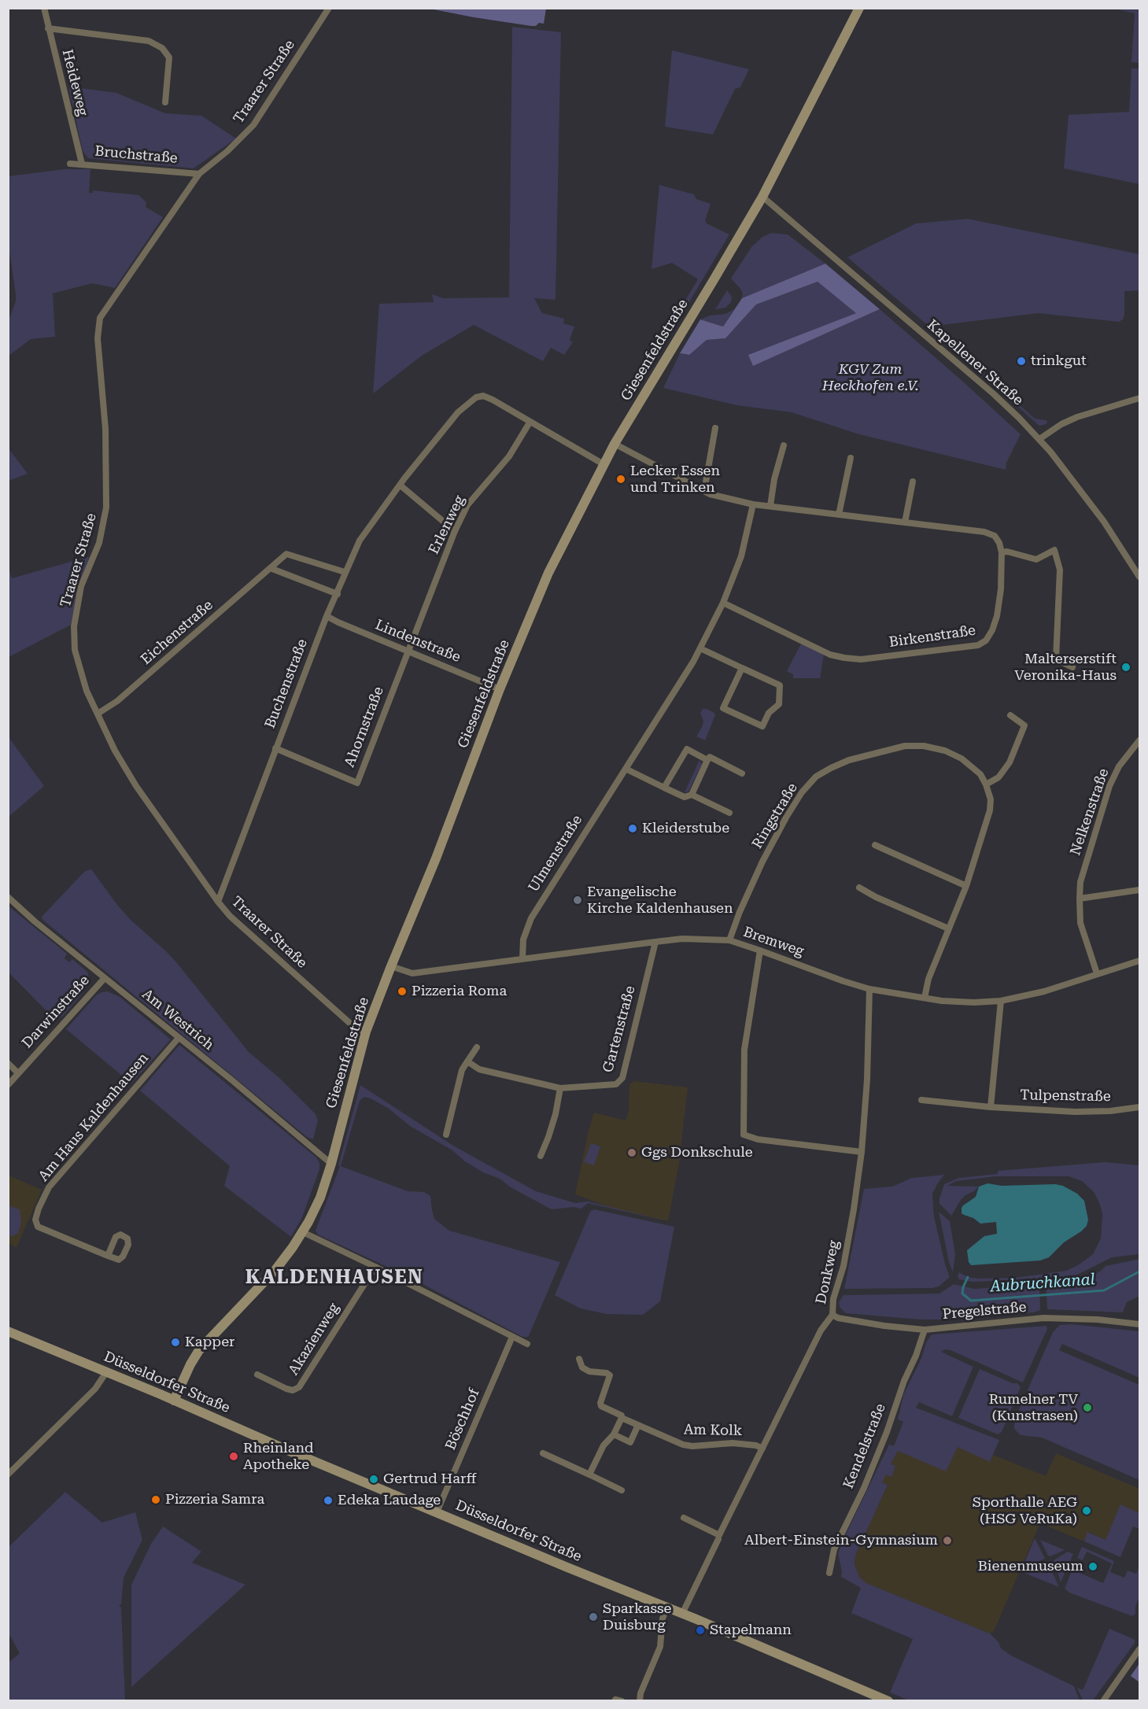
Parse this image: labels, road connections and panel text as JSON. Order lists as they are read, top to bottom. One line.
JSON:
{"streets":{"main road":["Giesenfeldstraße","Düsseldorfer Straße"],"street":["Traarer Straße","Heideweg","Bruchstraße","Kapellener Straße","Erlenweg","Eichenstraße","Birkenstraße","Lindenstraße","Buchenstraße","Ahornstraße","Nelkenstraße","Ringstraße","Ulmenstraße","Bremweg","Darwinstraße","Am Westrich","Gartenstraße","Tulpenstraße","Am Haus Kaldenhausen","Donkweg","Pregelstraße","Akazienweg","Böschhof","Am Kolk","Kendelstraße"]},"crossings":[["Traarer Straße","Bruchstraße"],["Traarer Straße","Giesenfeldstraße"],["Traarer Straße","Eichenstraße"],["Traarer Straße","Buchenstraße"],["Heideweg","Bruchstraße"],["Giesenfeldstraße","Kapellener Straße"],["Giesenfeldstraße","Lindenstraße"],["Giesenfeldstraße","Buchenstraße"],["Giesenfeldstraße","Bremweg"],["Giesenfeldstraße","Am Westrich"],["Giesenfeldstraße","Düsseldorfer Straße"],["Erlenweg","Lindenstraße"],["Erlenweg","Buchenstraße"],["Erlenweg","Ahornstraße"],["Eichenstraße","Buchenstraße"],["Birkenstraße","Ulmenstraße"],["Lindenstraße","Buchenstraße"],["Lindenstraße","Ahornstraße"],["Buchenstraße","Ahornstraße"],["Nelkenstraße","Bremweg"],["Ringstraße","Bremweg"],["Ulmenstraße","Bremweg"],["Bremweg","Gartenstraße"],["Bremweg","Donkweg"],["Darwinstraße","Am Westrich"],["Am Westrich","Am Haus Kaldenhausen"],["Donkweg","Pregelstraße"],["Donkweg","Düsseldorfer Straße"],["Donkweg","Am Kolk"],["Pregelstraße","Kendelstraße"],["Düsseldorfer Straße","Böschhof"]],"districts":["KALDENHAUSEN"],"water":["Aubruchkanal"],"parks":["KGV Zum Heckhofen e.V."],"places":["trinkgut","Lecker Essen und Trinken","Malterserstift Veronika-Haus","Kleiderstube","Evangelische Kirche Kaldenhausen","Pizzeria Roma","Ggs Donkschule","Kapper","Rumelner TV (Kunstrasen)","Rheinland Apotheke","Gertrud Harff","Pizzeria Samra","Edeka Laudage","Sporthalle AEG (HSG VeRuKa)","Albert-Einstein-Gymnasium","Bienenmuseum","Sparkasse Duisburg","Stapelmann"]}
